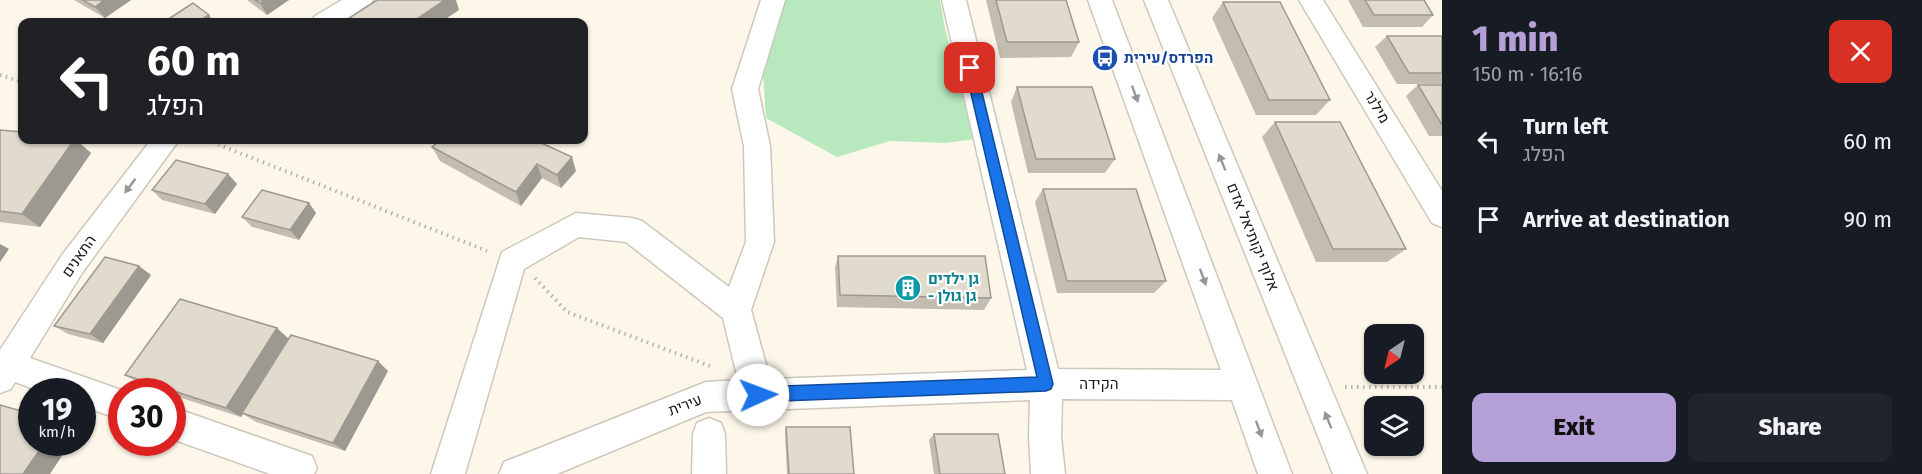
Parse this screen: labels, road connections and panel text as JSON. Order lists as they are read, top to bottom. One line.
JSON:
{"streets":{"street":["מילנר","אלוף יקותיאל אדם","התאנים","הקידה","עירית"]},"crossings":[["הקידה","עירית"]],"one_way":["התאנים"],"places":{"bus stop":["הפרדס/עירית"],"building":["גן ילדים - גן גולן"]},"north":"bottom left","page":{"heading":["1 min","150 m · 16:16"],"turn":["60 m","הפלג"],"list":[{"name":"Turn left","note":"הפלג","value":"60 m"},{"name":"Arrive at destination","value":"90 m"}],"speed":"19 km/h","limit":"30","buttons":["Exit","Share"]}}
